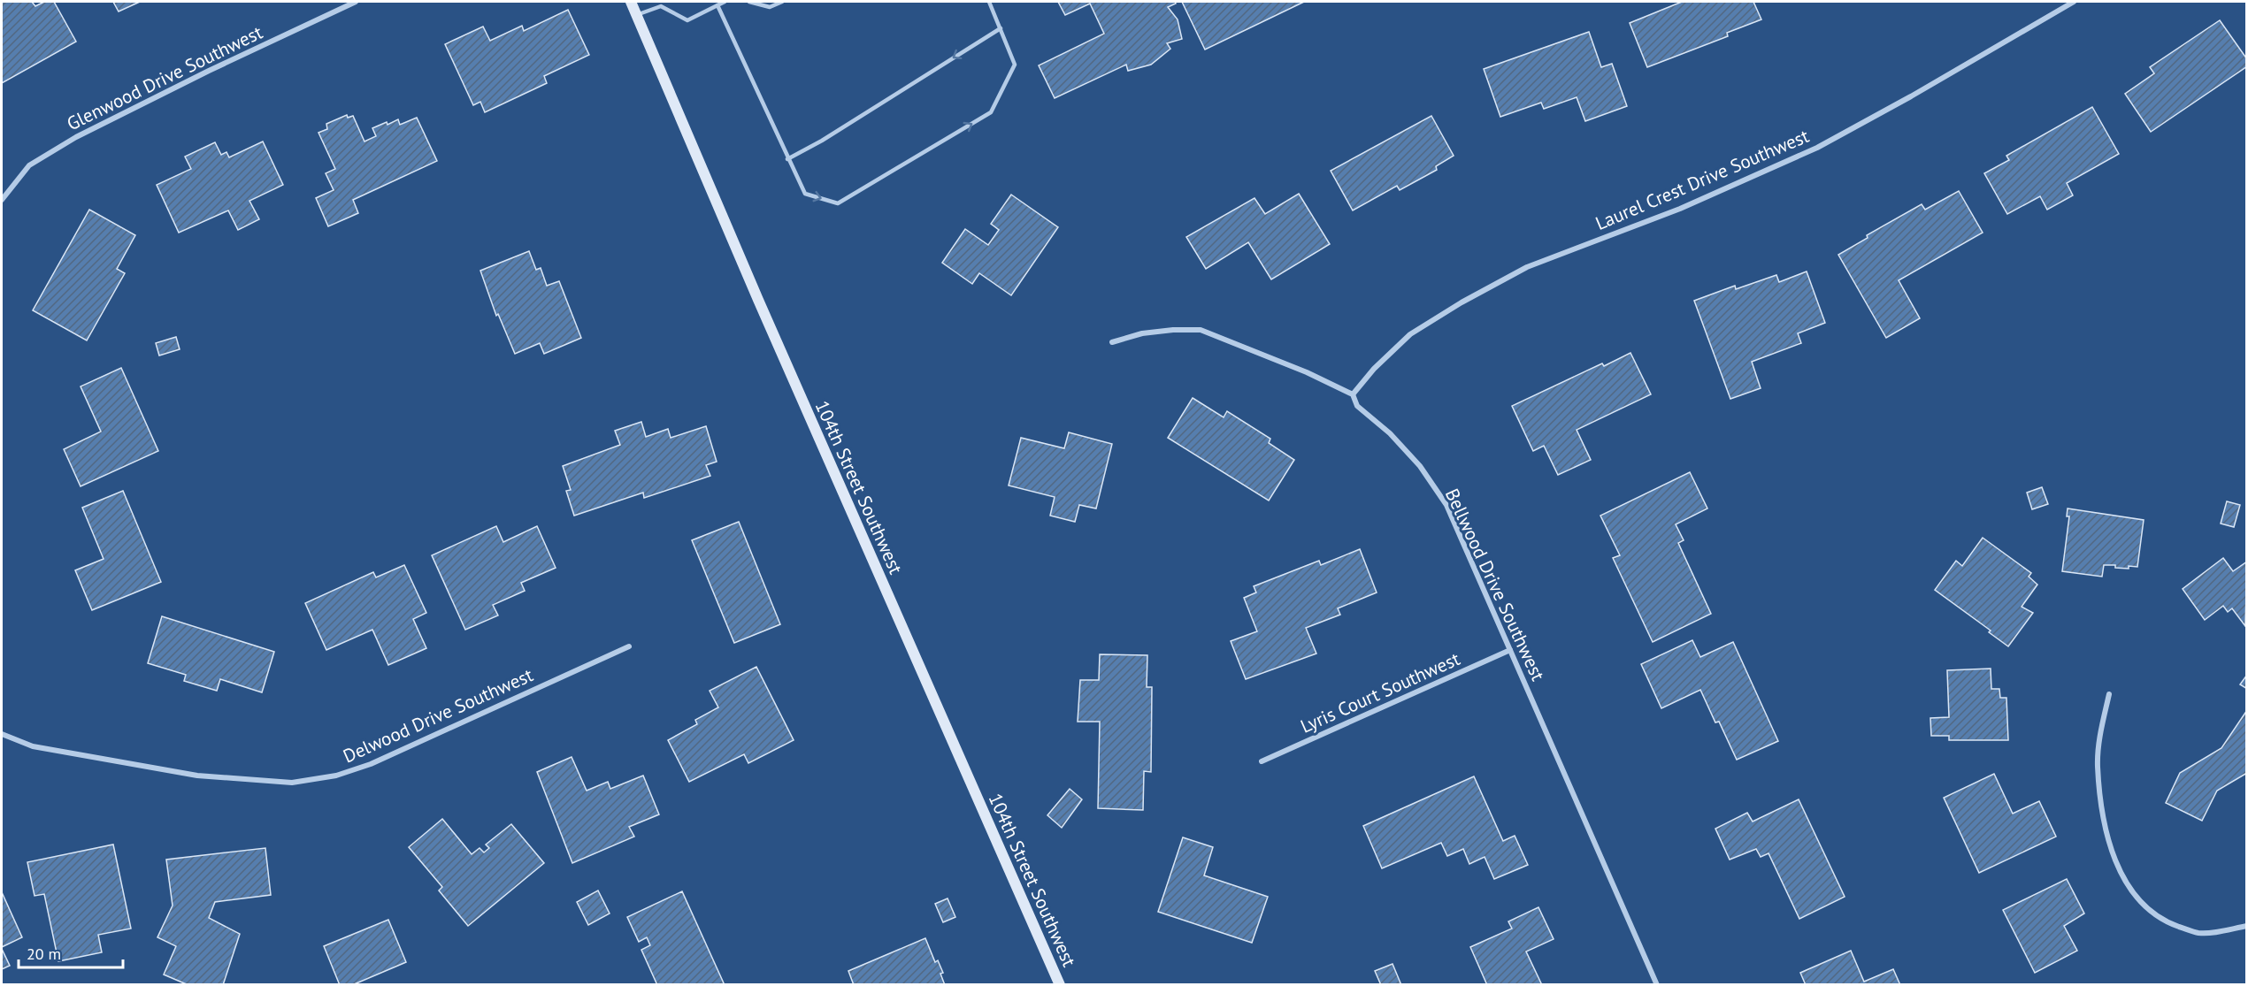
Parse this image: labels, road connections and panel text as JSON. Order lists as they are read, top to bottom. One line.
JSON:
{"streets":{"street":["Glenwood Drive Southwest","Laurel Crest Drive Southwest","104th Street Southwest","Bellwood Drive Southwest","Lyris Court Southwest","Delwood Drive Southwest"]},"crossings":[["Laurel Crest Drive Southwest","Bellwood Drive Southwest"],["Bellwood Drive Southwest","Lyris Court Southwest"]],"scale_bar":"20 m"}
